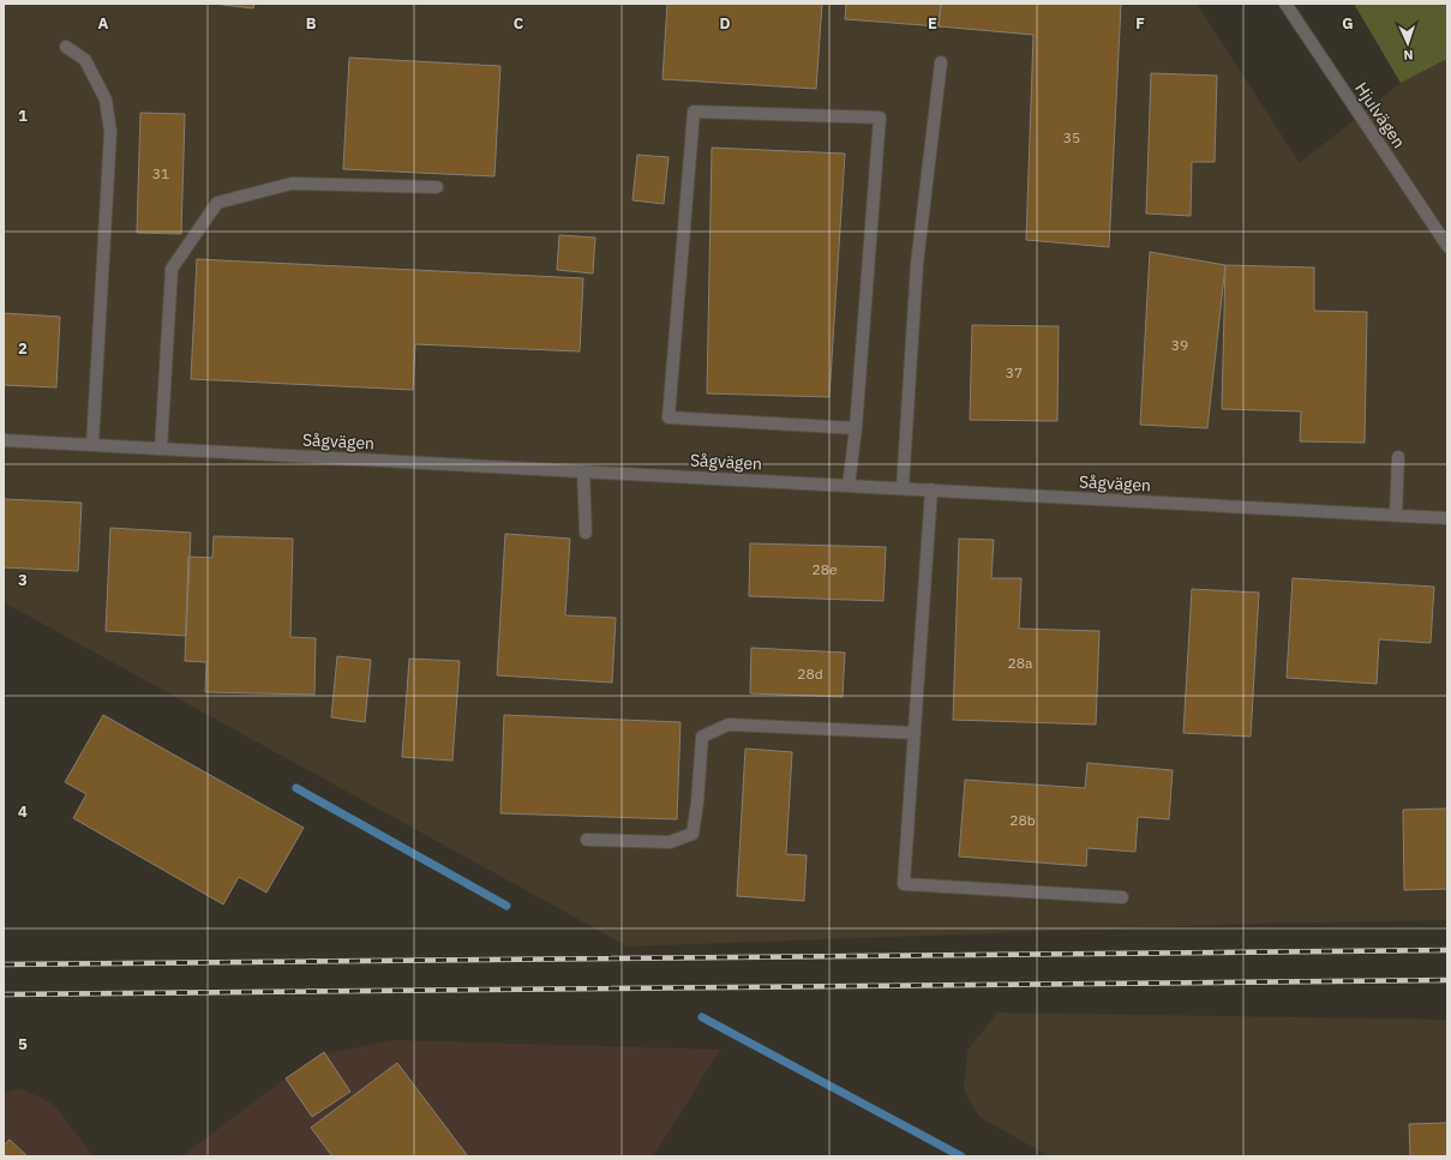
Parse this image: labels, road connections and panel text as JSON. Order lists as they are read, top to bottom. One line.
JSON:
{"streets":{"street":["Hjulvägen","Sågvägen"]},"house_numbers":["35","31","39","37","28e","28a","28d","28b"],"north":"bottom","grid":{"columns":["A","B","C","D","E","F","G"],"rows":["1","2","3","4","5"]}}
